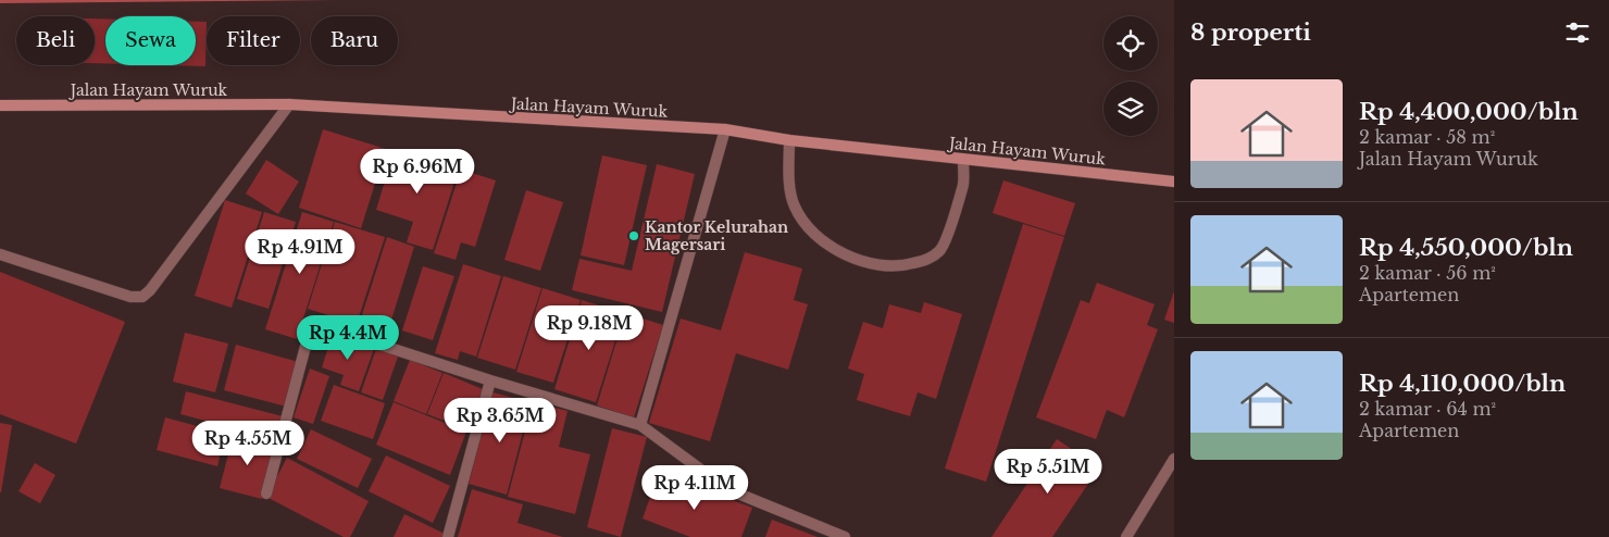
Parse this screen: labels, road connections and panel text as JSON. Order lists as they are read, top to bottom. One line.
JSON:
{"streets":{"main road":["Jalan Hayam Wuruk"]},"places":["Kantor Kelurahan Magersari"],"page":{"heading":"8 properti","chip":["Beli","Sewa","Filter","Baru"],"list":[{"name":"Rp 4,400,000/bln","note":"2 kamar · 58 m² · Jalan Hayam Wuruk"},{"name":"Rp 4,550,000/bln","note":"2 kamar · 56 m² · Apartemen"},{"name":"Rp 4,110,000/bln","note":"2 kamar · 64 m² · Apartemen"}],"price":["Rp 6.96M","Rp 4.91M","Rp 9.18M","Rp 4.4M","Rp 3.65M","Rp 4.55M","Rp 5.51M","Rp 4.11M"]}}
